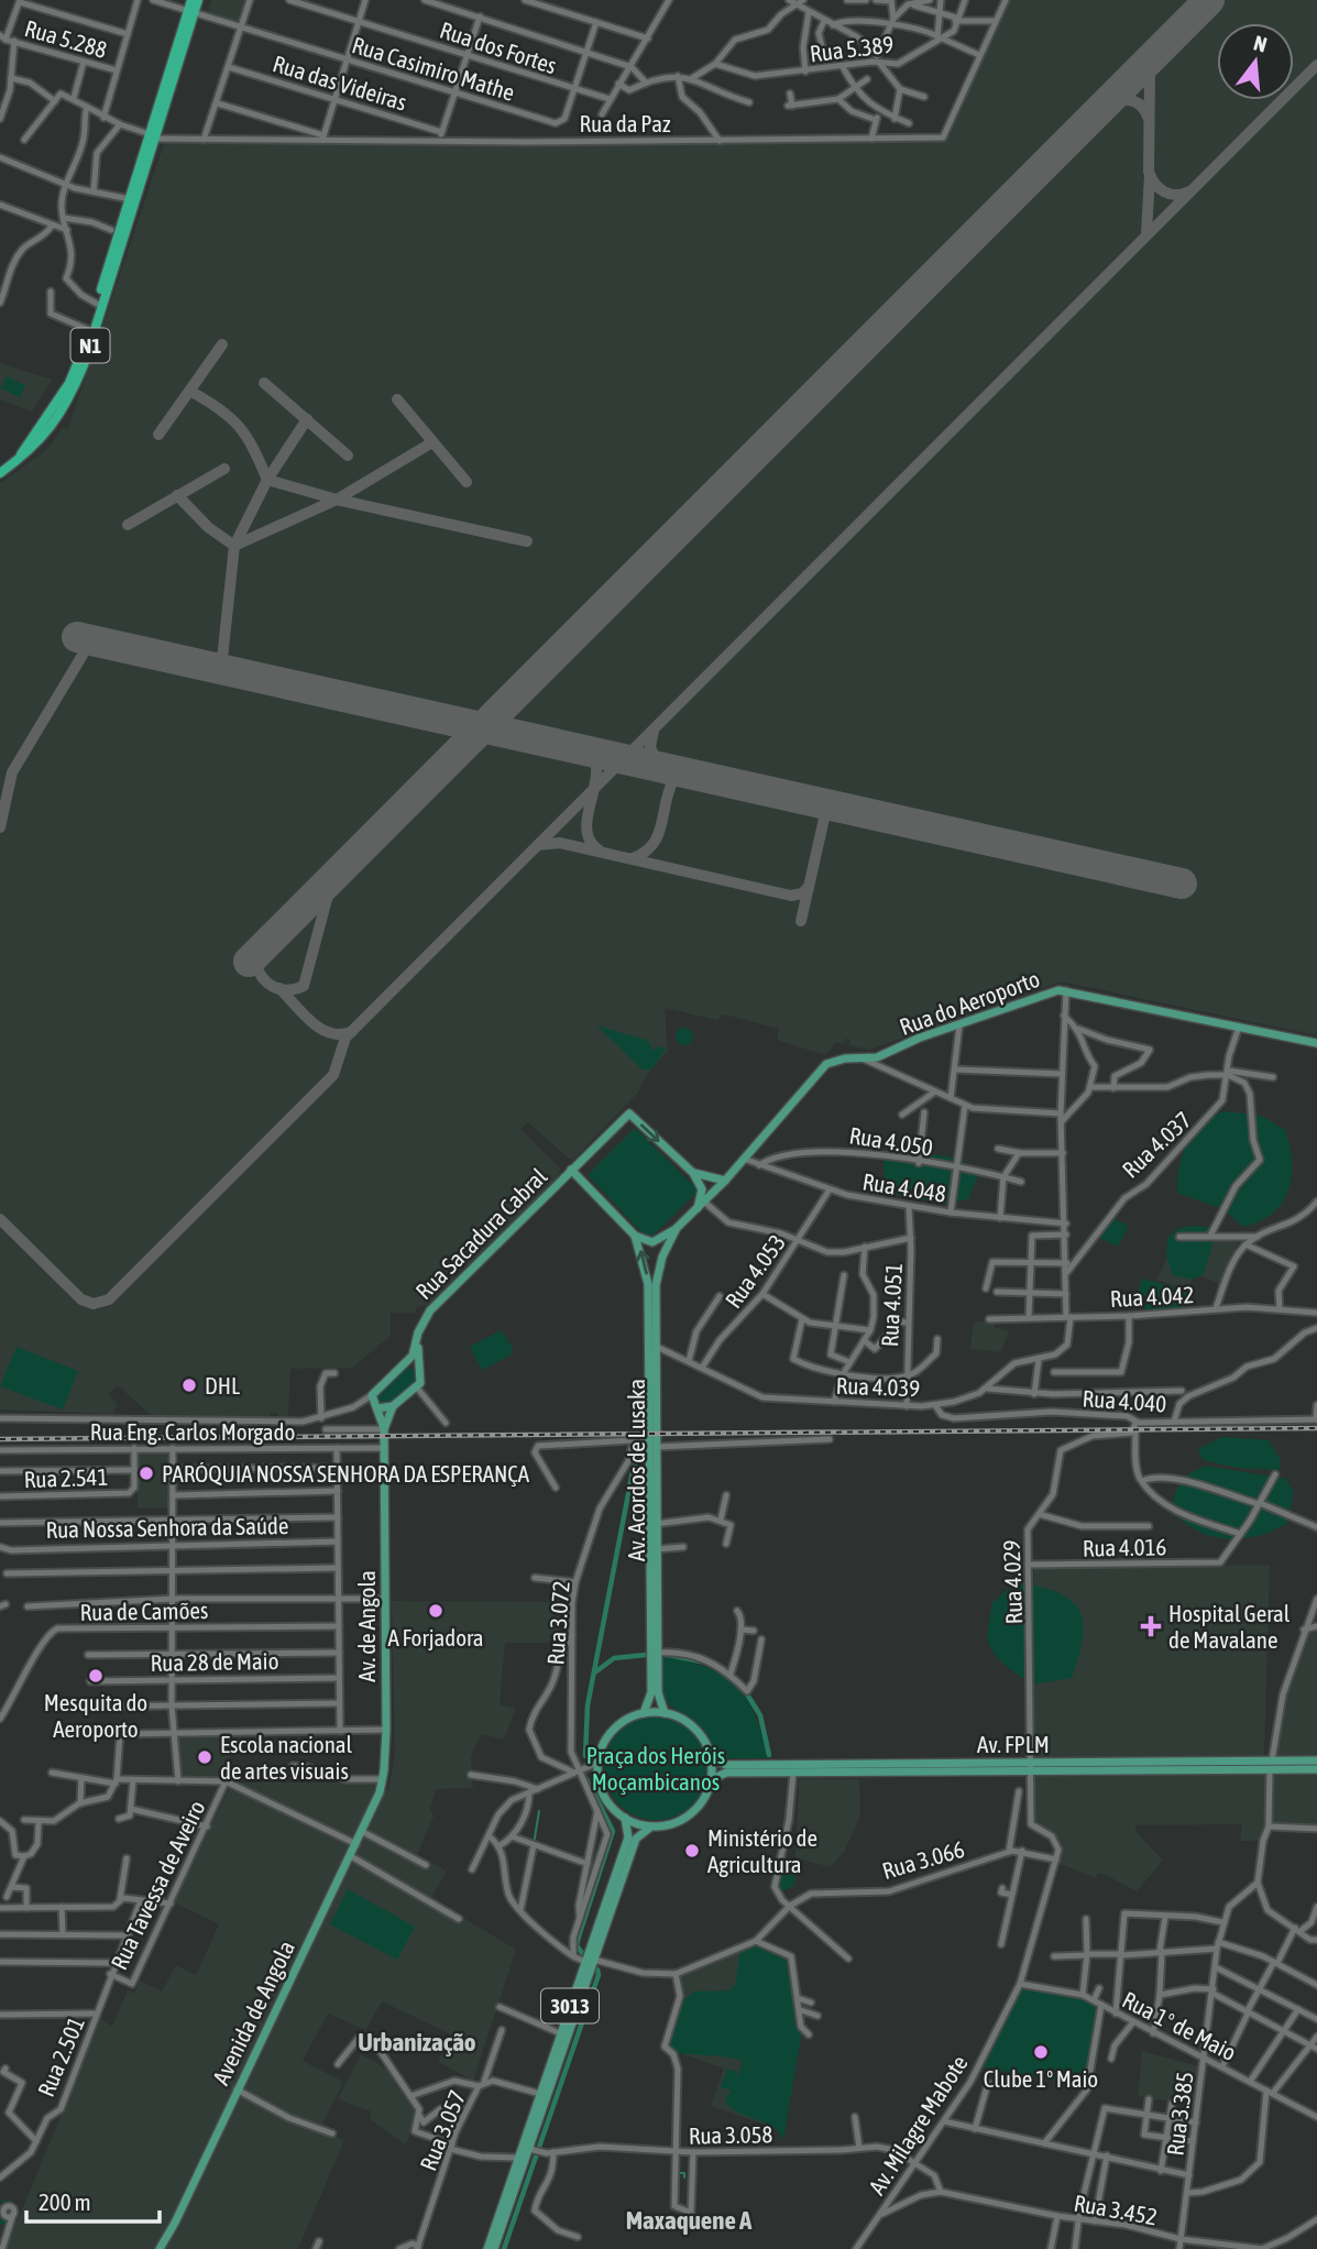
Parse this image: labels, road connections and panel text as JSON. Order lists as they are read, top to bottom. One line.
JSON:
{"streets":{"highway":["N1"],"main road":["Rua do Aeroporto","Rua Sacadura Cabral","Av. Acordos de Lusaka","Av. de Angola","Av. FPLM","3013","Avenida de Angola"],"street":["Rua 5.288","Rua dos Fortes","Rua 5.389","Rua Casimiro Mathe","Rua das Videiras","Rua da Paz","Rua 4.050","Rua 4.037","Rua 4.048","Rua 4.053","Rua 4.042","Rua 4.051","Rua 4.039","Rua 4.040","Rua Eng. Carlos Morgado","Rua 2.541","Rua Nossa Senhora da Saúde","Rua 4.016","Rua 4.029","Rua de Camões","Rua 3.072","Rua 28 de Maio","Rua 3.066","Rua Tavessa de Aveiro","Rua 1º de Maio","Rua 2.501","Rua 3.385","Av. Milagre Mabote","Rua 3.057","Rua 3.058","Rua 3.452"]},"crossings":[["Rua dos Fortes","Rua Casimiro Mathe"],["Rua Casimiro Mathe","N1"],["Rua da Paz","N1"],["Rua do Aeroporto","Rua 4.037"],["Rua do Aeroporto","Rua 4.048"],["Rua do Aeroporto","Rua 4.039"],["Rua do Aeroporto","Av. Acordos de Lusaka"],["Rua 4.050","Rua 4.048"],["Rua 4.037","Rua 4.039"],["Rua 4.048","Rua 4.053"],["Rua 4.048","Rua 4.051"],["Rua 4.048","Rua 4.039"],["Rua 4.053","Rua 4.039"],["Rua 4.042","Rua 4.039"],["Rua 4.051","Rua 4.039"],["Rua 4.039","Rua 4.040"],["Rua 4.039","Av. Acordos de Lusaka"],["Rua 4.040","Rua 4.029"],["Rua Eng. Carlos Morgado","Av. de Angola"],["Av. Acordos de Lusaka","Av. FPLM"],["Rua 4.016","Rua 4.029"],["Rua 4.029","Av. FPLM"],["Av. de Angola","Avenida de Angola"],["Rua 3.066","3013"],["Rua 3.066","Av. Milagre Mabote"],["Rua Tavessa de Aveiro","Rua 2.501"],["3013","Rua 3.057"],["3013","Rua 3.058"],["Rua 1º de Maio","Rua 3.385"],["Rua 1º de Maio","Av. Milagre Mabote"],["Rua 3.385","Rua 3.452"],["Av. Milagre Mabote","Rua 3.058"]],"districts":["Urbanização","Maxaquene A"],"parks":["Praça dos Heróis Moçambicanos"],"places":{"other":["DHL","PARÓQUIA NOSSA SENHORA DA ESPERANÇA","A Forjadora","Mesquita do Aeroporto","Escola nacional de artes visuais","Ministério de Agricultura","Clube 1º Maio"],"health":["Hospital Geral de Mavalane"]},"scale_bar":"200 m","north":"top"}
